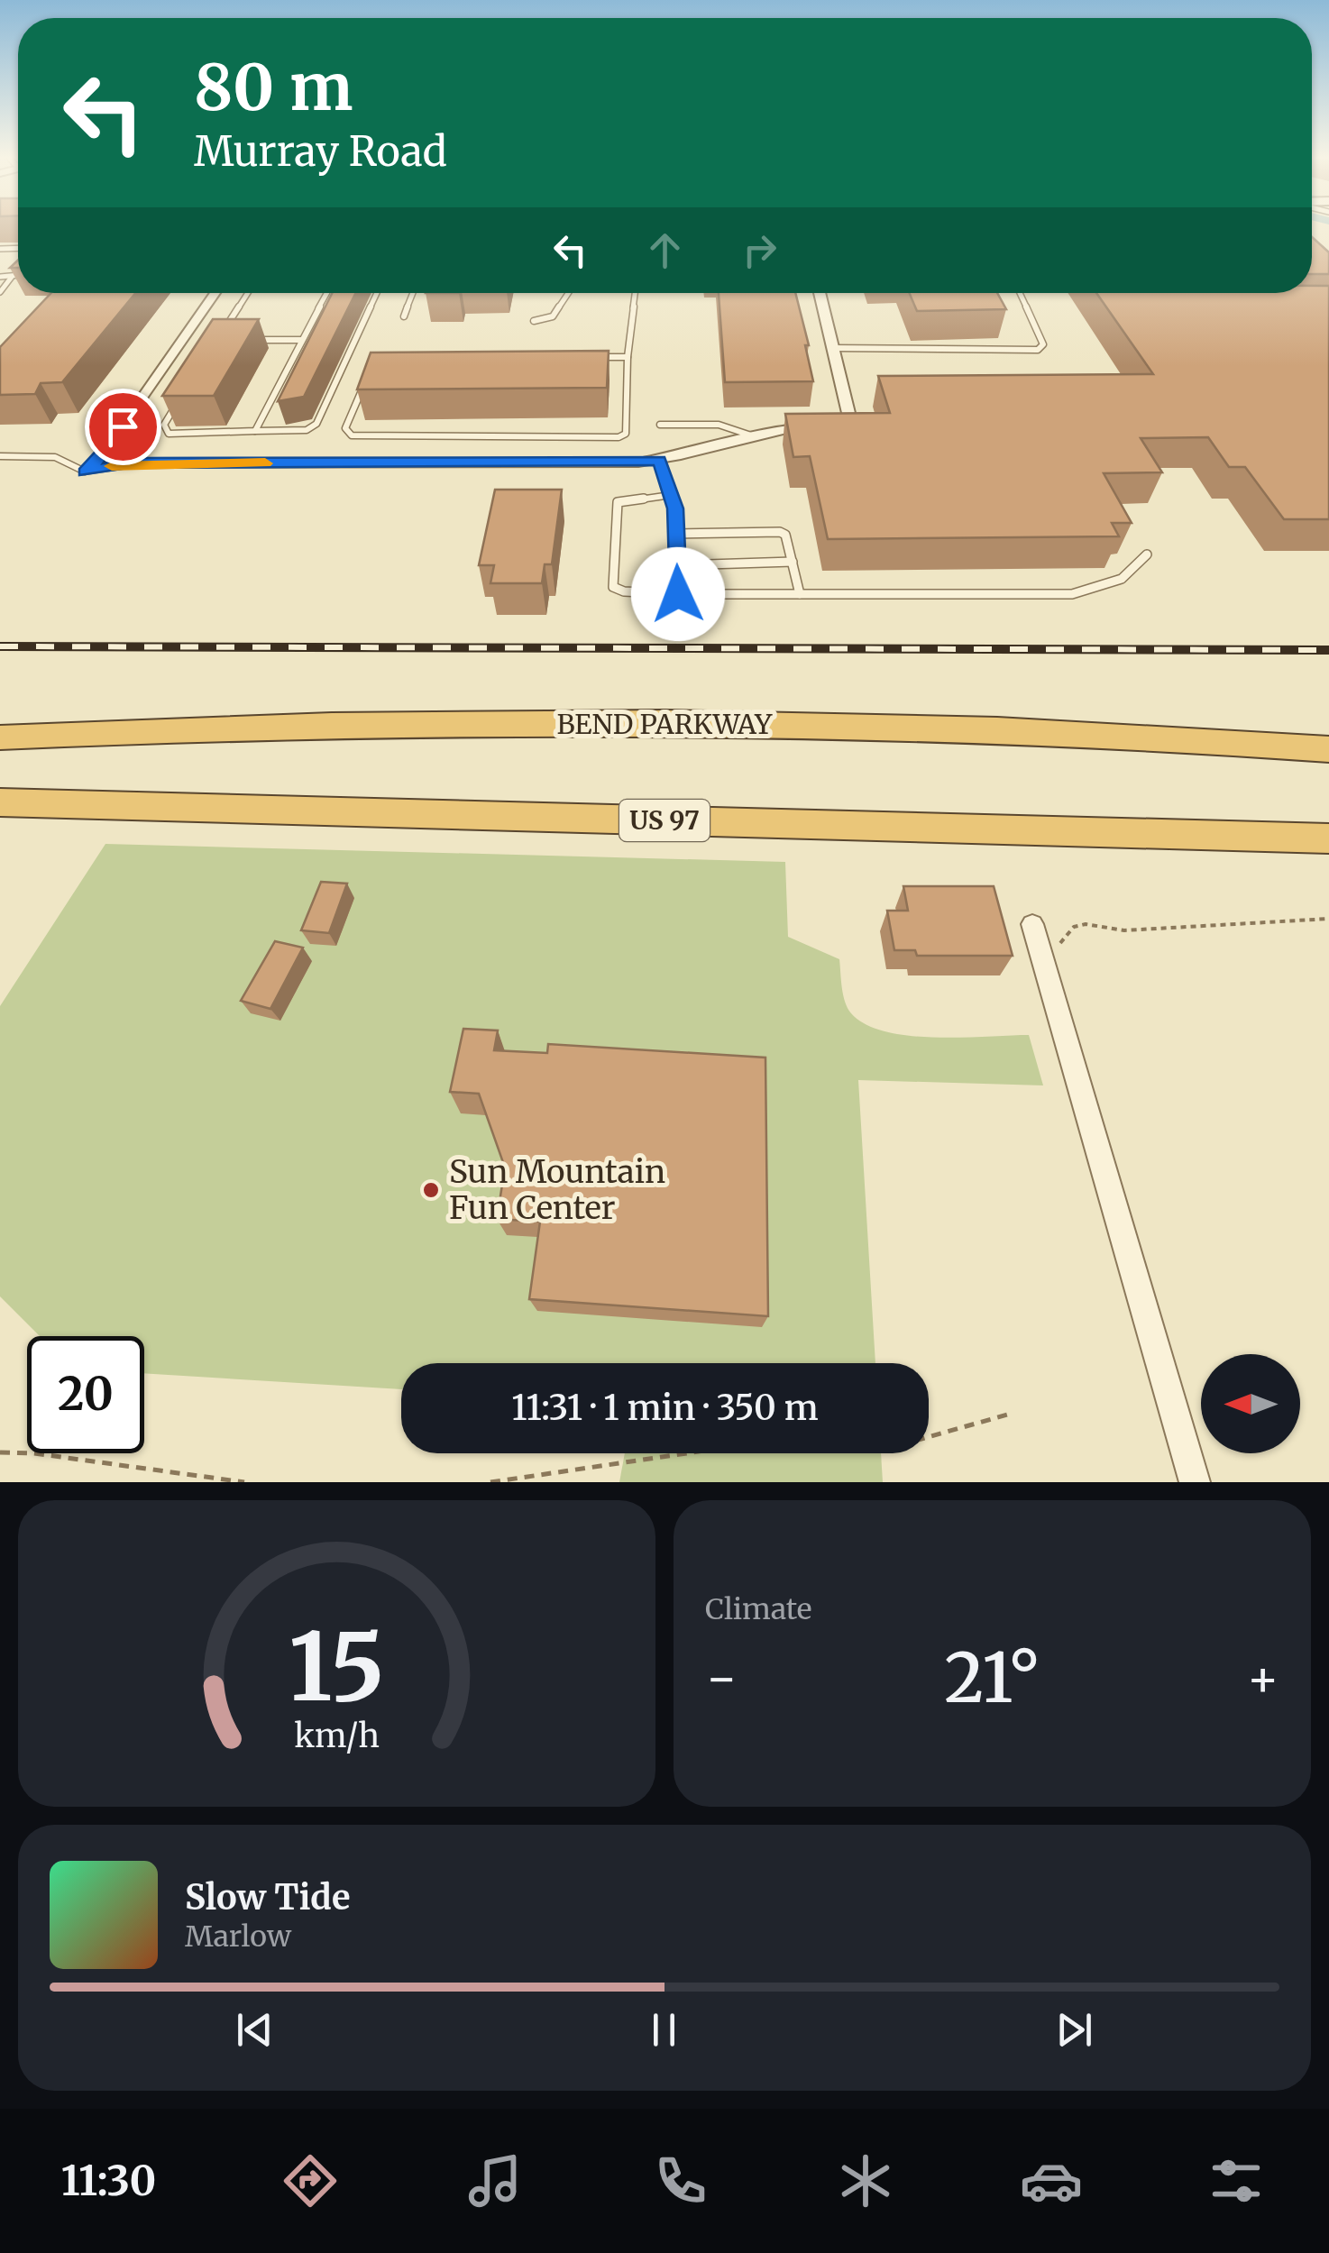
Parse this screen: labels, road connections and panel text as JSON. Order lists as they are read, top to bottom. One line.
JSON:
{"streets":{"highway":["BEND PARKWAY","US 97"]},"places":["Sun Mountain Fun Center"],"north":"left","page":{"turn":["80 m","Murray Road"],"limit":"20","trip":"11:31 · 1 min · 350 m","tile":"Climate","heat":["−","21°","+"],"song":["Slow Tide","Marlow"],"tabs":"11:30","gauge":["15","km/h"]}}
